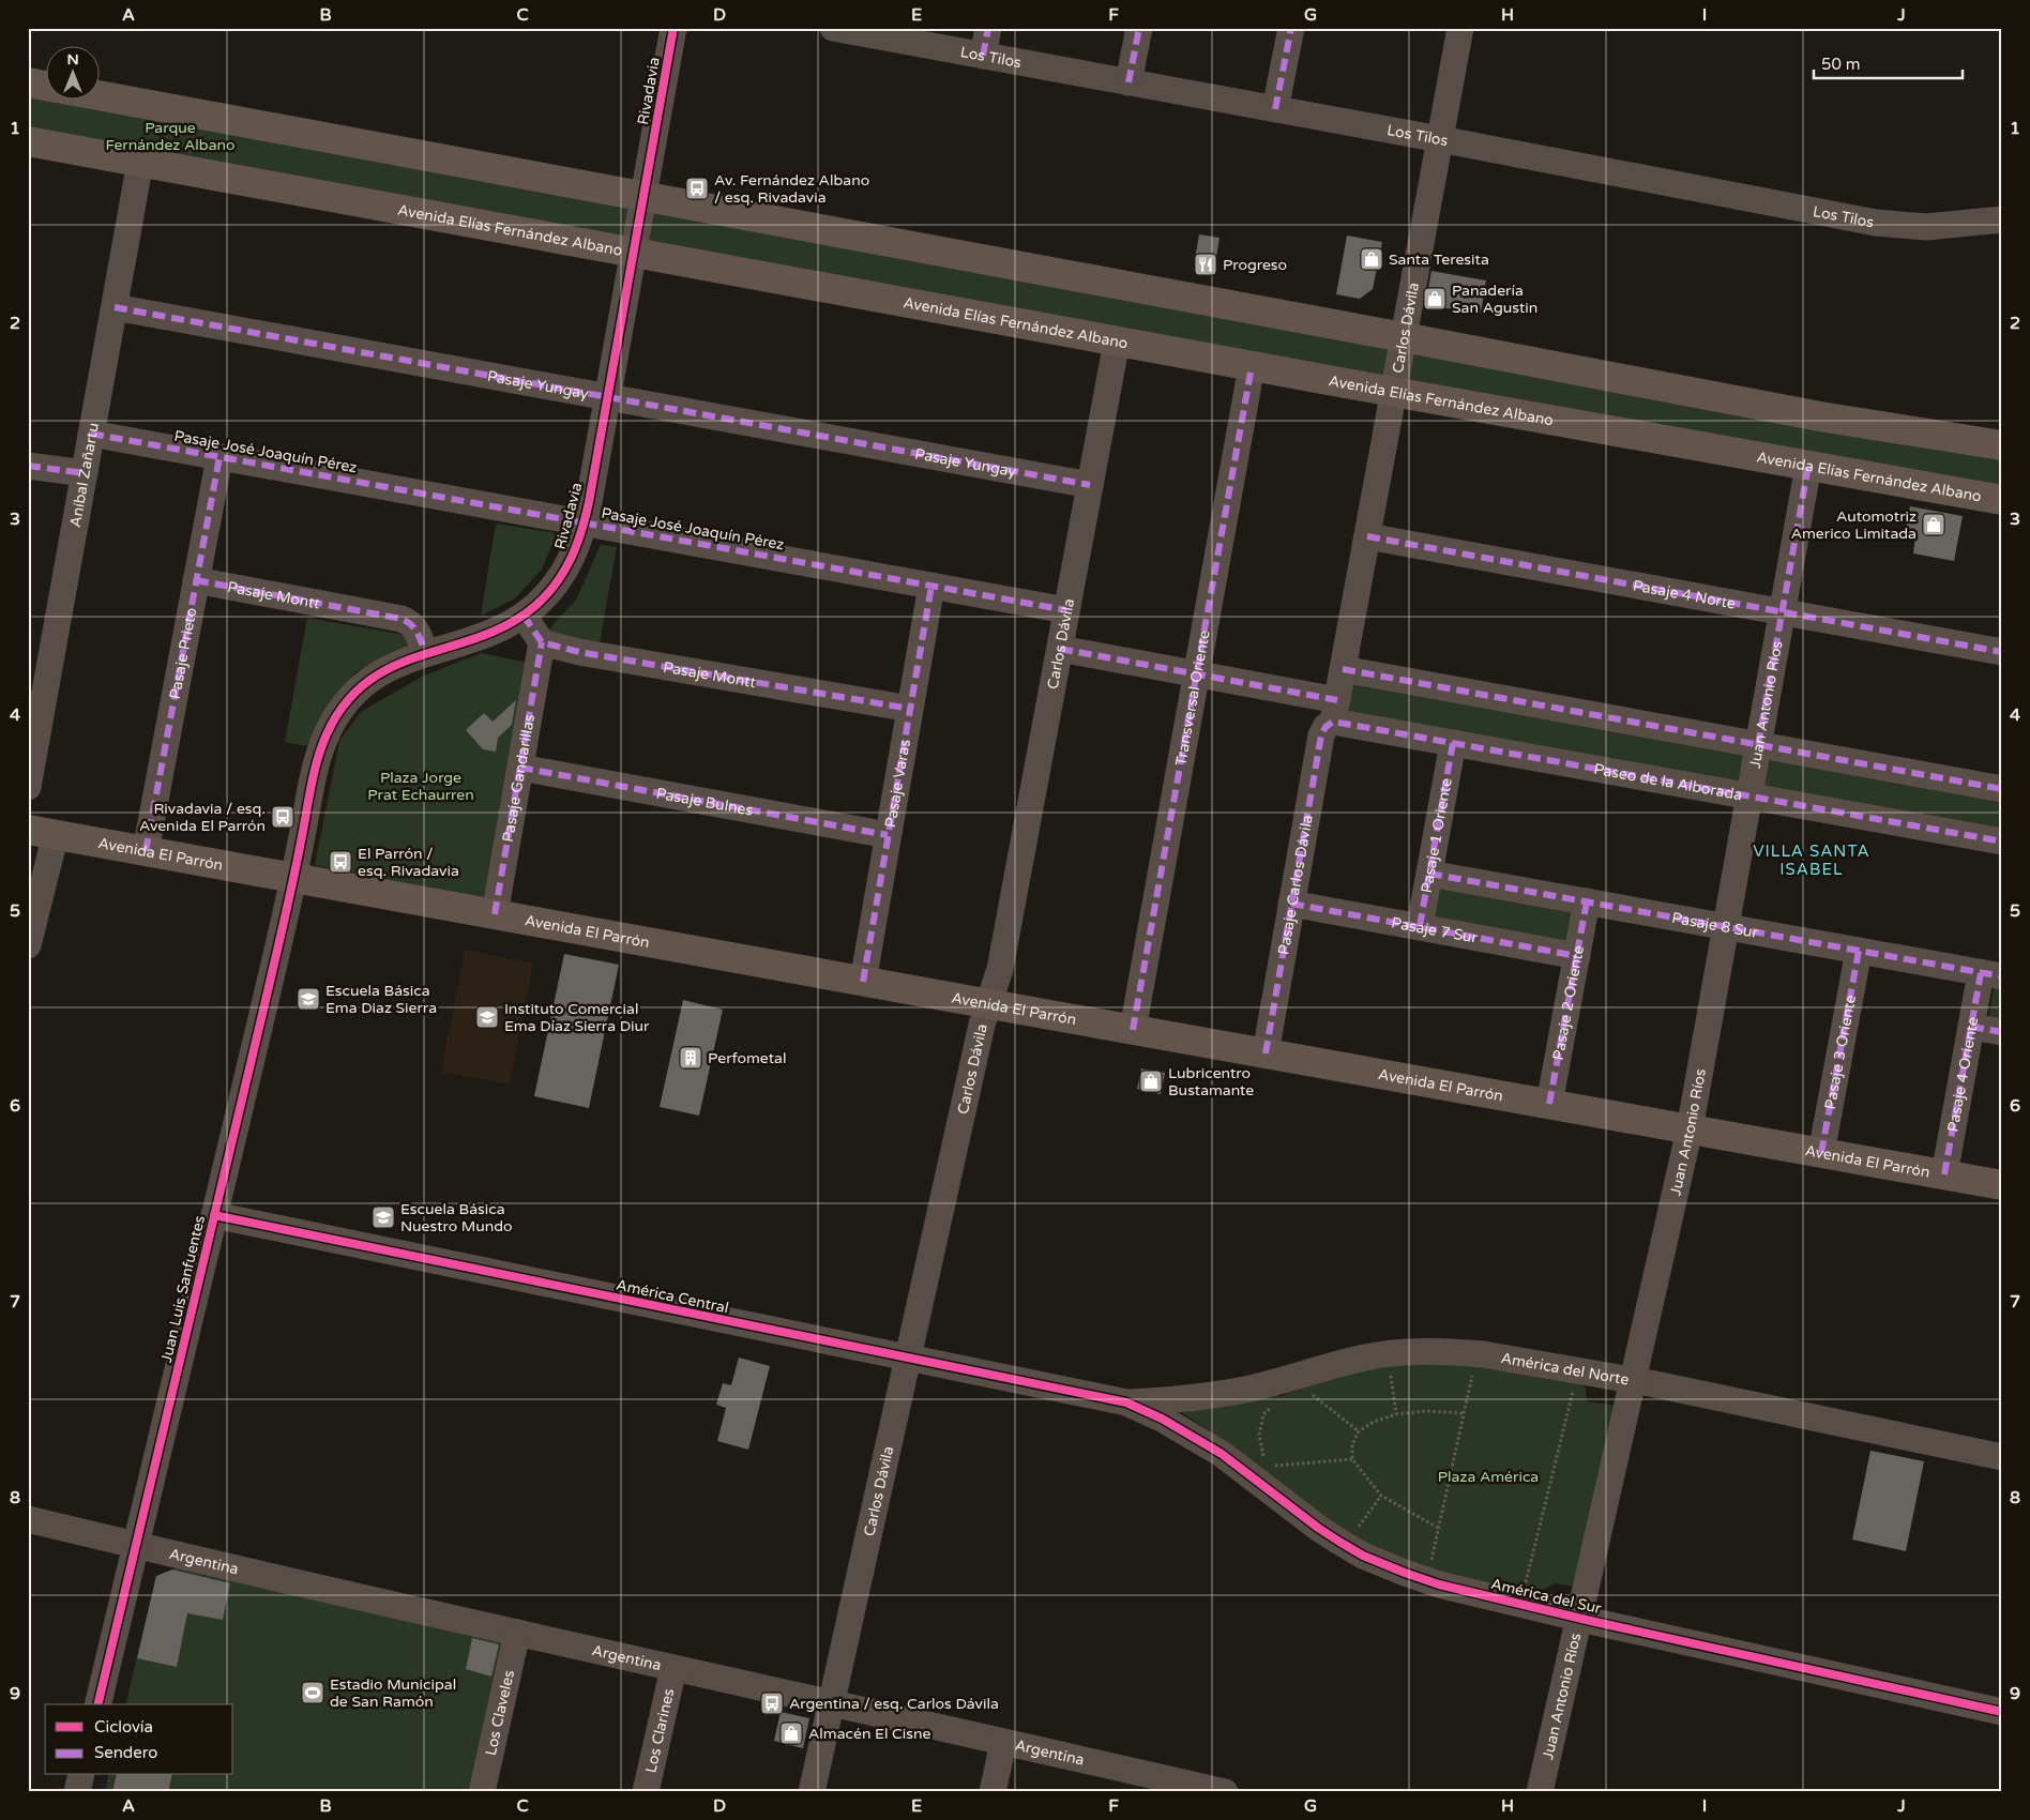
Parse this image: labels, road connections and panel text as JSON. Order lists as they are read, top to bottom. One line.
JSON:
{"streets":{"main road":["Avenida Elías Fernández Albano","Avenida El Parrón"],"street":["Los Tilos","Rivadavia","Carlos Dávila","Pasaje Yungay","Pasaje José Joaquín Pérez","Aníbal Zañartu","Pasaje Montt","Pasaje 4 Norte","Pasaje Prieto","Transversal Oriente","Juan Antonio Ríos","Pasaje Gandarillas","Paseo de la Alborada","Pasaje Varas","Pasaje Bulnes","Pasaje 1 Oriente","Pasaje Carlos Dávila","Pasaje 8 Sur","Pasaje 7 Sur","Pasaje 2 Oriente","Pasaje 3 Oriente","Pasaje 4 Oriente","Juan Luis Sanfuentes","América Central","América del Norte","Argentina","América del Sur","Los Claveles","Los Clarines"]},"crossings":[["Los Tilos","Carlos Dávila"],["Rivadavia","Avenida Elías Fernández Albano"],["Rivadavia","Pasaje Yungay"],["Rivadavia","Pasaje José Joaquín Pérez"],["Rivadavia","Pasaje Montt"],["Rivadavia","Avenida El Parrón"],["Rivadavia","Juan Luis Sanfuentes"],["Avenida Elías Fernández Albano","Carlos Dávila"],["Avenida Elías Fernández Albano","Aníbal Zañartu"],["Avenida Elías Fernández Albano","Transversal Oriente"],["Avenida Elías Fernández Albano","Juan Antonio Ríos"],["Carlos Dávila","Pasaje Yungay"],["Carlos Dávila","Pasaje José Joaquín Pérez"],["Carlos Dávila","Pasaje 4 Norte"],["Carlos Dávila","Paseo de la Alborada"],["Carlos Dávila","Avenida El Parrón"],["Carlos Dávila","Pasaje Carlos Dávila"],["Carlos Dávila","América Central"],["Carlos Dávila","Argentina"],["Pasaje Yungay","Aníbal Zañartu"],["Pasaje José Joaquín Pérez","Aníbal Zañartu"],["Pasaje José Joaquín Pérez","Pasaje Prieto"],["Pasaje José Joaquín Pérez","Pasaje Varas"],["Pasaje Montt","Pasaje Prieto"],["Pasaje Montt","Pasaje Gandarillas"],["Pasaje Montt","Pasaje Varas"],["Pasaje 4 Norte","Juan Antonio Ríos"],["Pasaje Prieto","Avenida El Parrón"],["Transversal Oriente","Paseo de la Alborada"],["Transversal Oriente","Avenida El Parrón"],["Juan Antonio Ríos","Paseo de la Alborada"],["Juan Antonio Ríos","Avenida El Parrón"],["Juan Antonio Ríos","Pasaje 8 Sur"],["Juan Antonio Ríos","América del Norte"],["Juan Antonio Ríos","América del Sur"],["Pasaje Gandarillas","Pasaje Bulnes"],["Pasaje Gandarillas","Avenida El Parrón"],["Paseo de la Alborada","Pasaje 1 Oriente"],["Paseo de la Alborada","Pasaje Carlos Dávila"],["Pasaje Varas","Pasaje Bulnes"],["Pasaje Varas","Avenida El Parrón"],["Pasaje 1 Oriente","Pasaje 8 Sur"],["Pasaje 1 Oriente","Pasaje 7 Sur"],["Avenida El Parrón","Pasaje Carlos Dávila"],["Avenida El Parrón","Pasaje 2 Oriente"],["Avenida El Parrón","Pasaje 3 Oriente"],["Avenida El Parrón","Pasaje 4 Oriente"],["Avenida El Parrón","Juan Luis Sanfuentes"],["Pasaje Carlos Dávila","Pasaje 7 Sur"],["Pasaje 8 Sur","Pasaje 2 Oriente"],["Pasaje 8 Sur","Pasaje 3 Oriente"],["Pasaje 8 Sur","Pasaje 4 Oriente"],["Pasaje 7 Sur","Pasaje 2 Oriente"],["Juan Luis Sanfuentes","América Central"],["Juan Luis Sanfuentes","Argentina"],["América Central","América del Norte"],["América Central","América del Sur"],["América del Norte","América del Sur"],["Argentina","Los Claveles"],["Argentina","Los Clarines"]],"districts":["VILLA SANTA ISABEL"],"parks":["Parque Fernández Albano","Plaza Jorge Prat Echaurren","Plaza América"],"places":{"bus stop":["Av. Fernández Albano / esq. Rivadavia","Rivadavia / esq. Avenida El Parrón","El Parrón / esq. Rivadavia","Argentina / esq. Carlos Dávila"],"shop":["Santa Teresita","Panadería San Agustin","Automotriz Americo Limitada","Lubricentro Bustamante","Almacén El Cisne"],"restaurant":["Progreso"],"school or university":["Escuela Básica Ema Diaz Sierra","Instituto Comercial Ema Díaz Sierra Diur","Escuela Básica Nuestro Mundo"],"building":["Perfometal"],"sports":["Estadio Municipal de San Ramón"]},"legend":["Ciclovía","Sendero"],"scale_bar":"50 m","north":"top","grid":{"columns":["A","B","C","D","E","F","G","H","I","J"],"rows":["1","2","3","4","5","6","7","8","9"]}}
